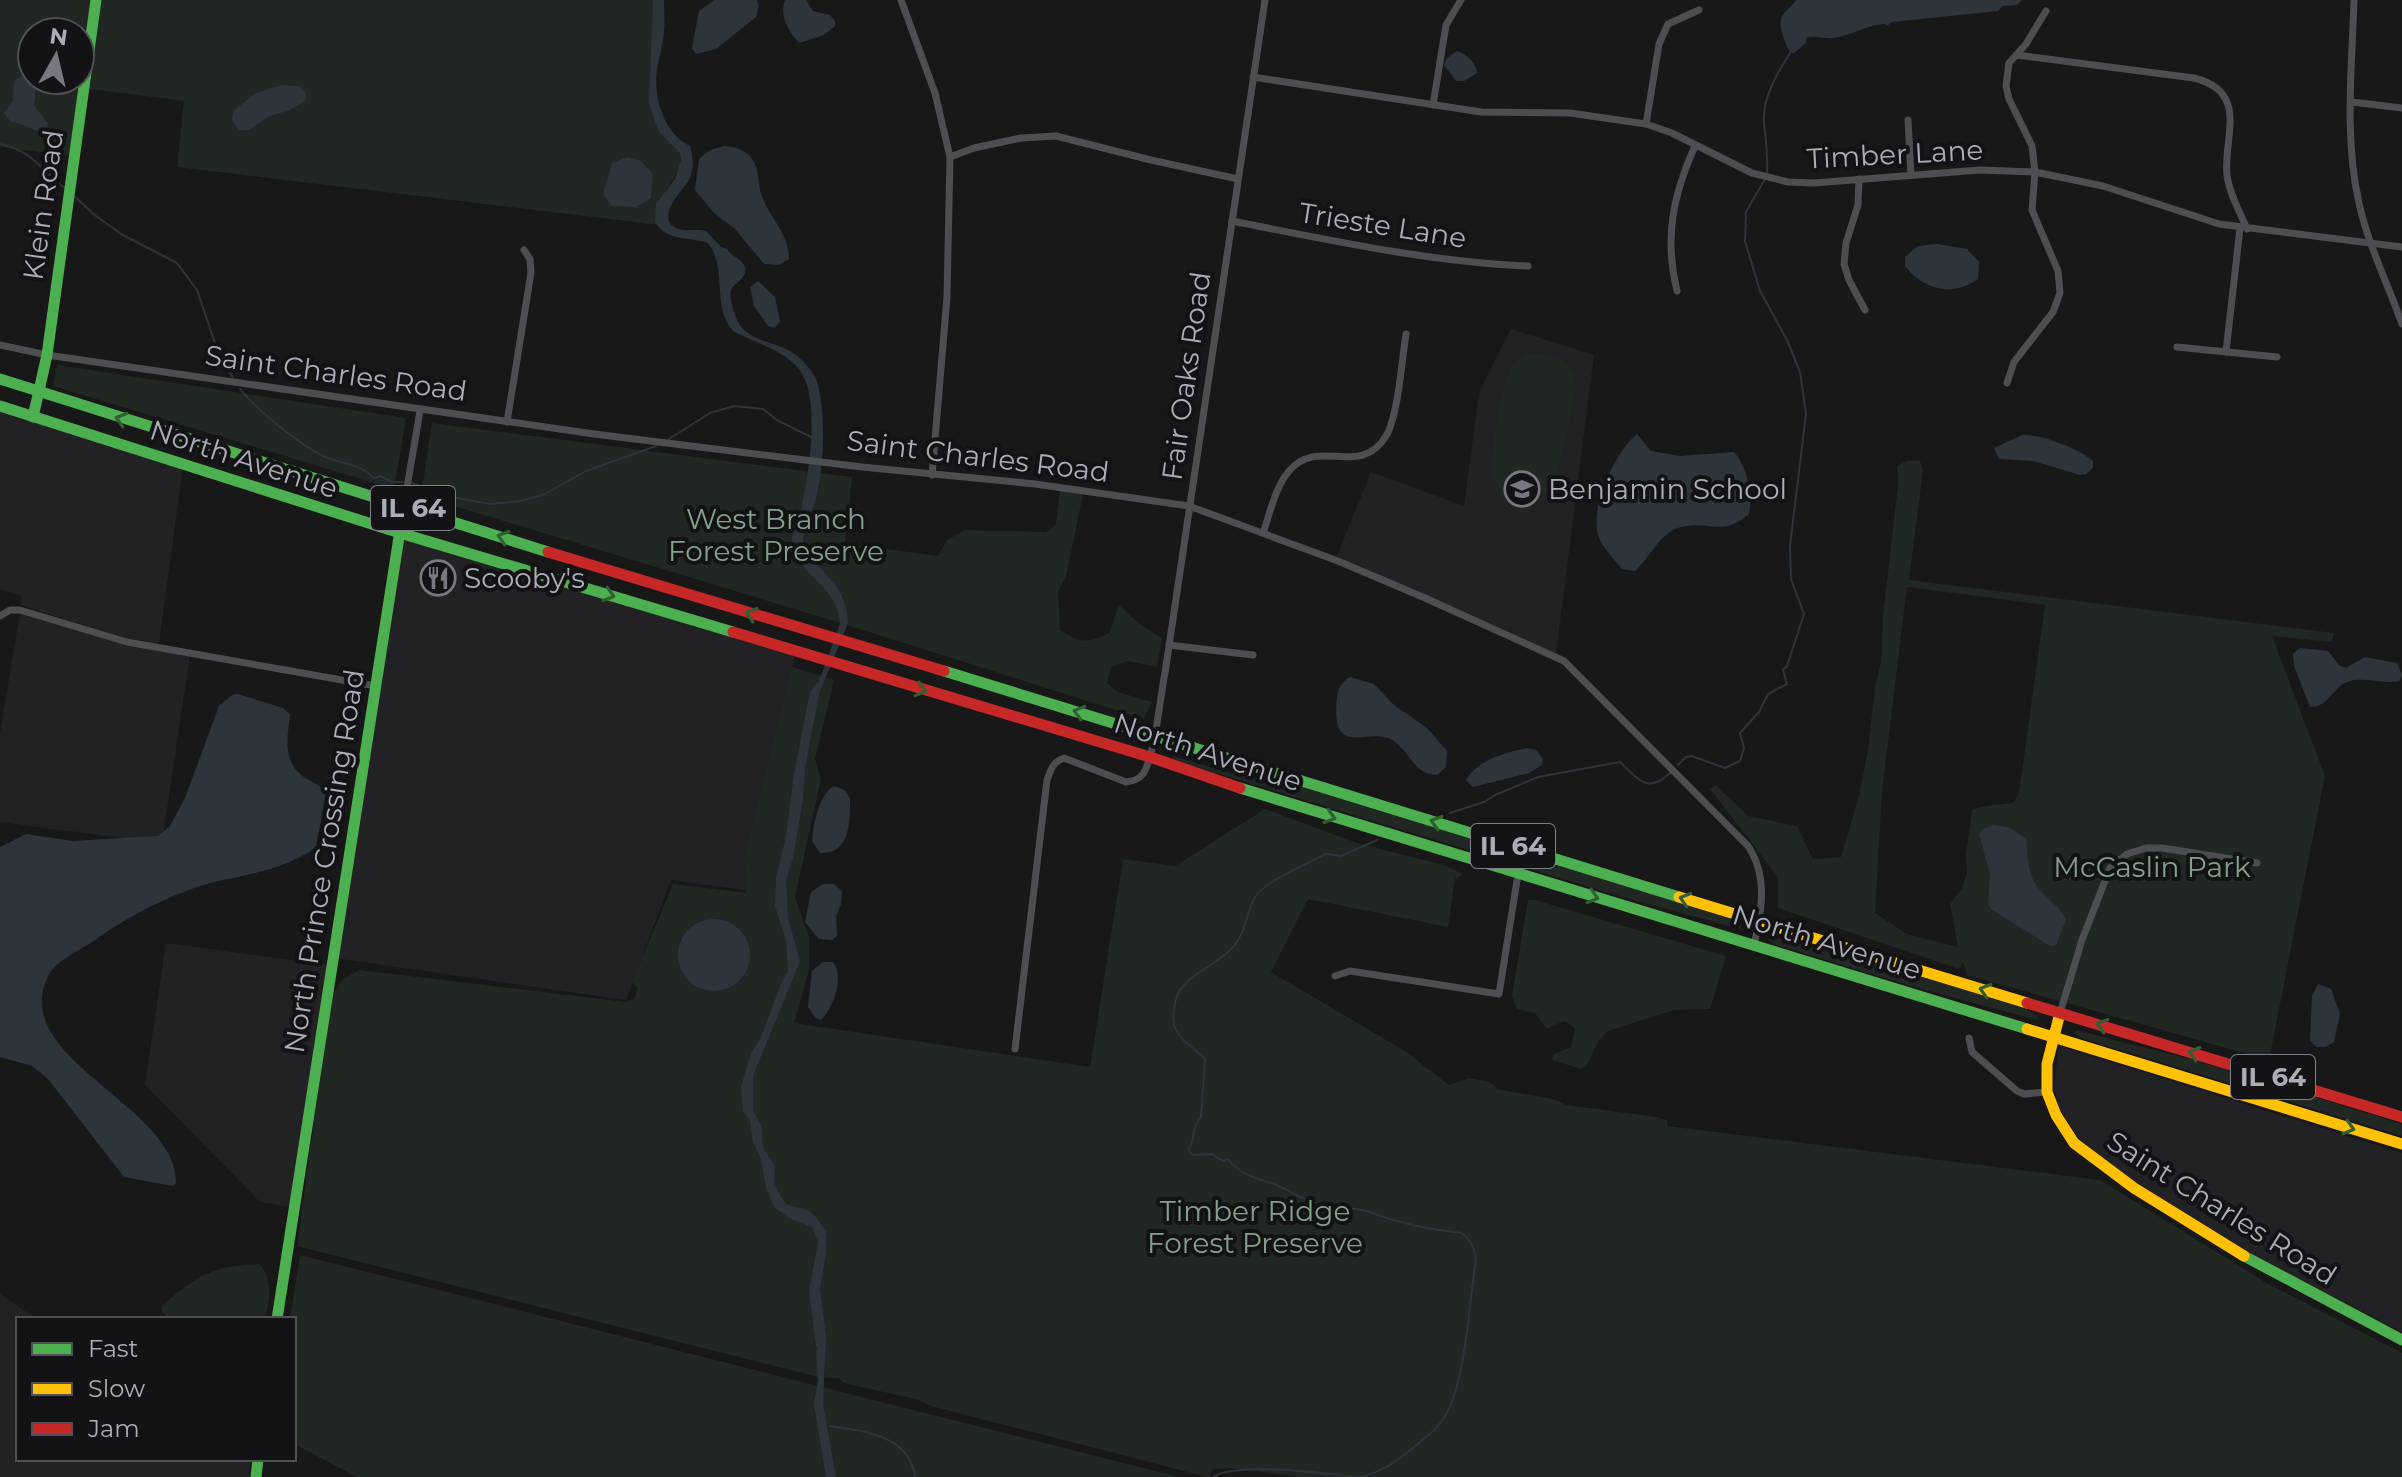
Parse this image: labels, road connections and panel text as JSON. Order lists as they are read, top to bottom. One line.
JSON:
{"streets":{"main road":["Klein Road","Saint Charles Road","North Avenue","IL 64","North Prince Crossing Road"],"street":["Timber Lane","Trieste Lane","Fair Oaks Road"]},"crossings":[["Timber Lane","Fair Oaks Road"],["Klein Road","Saint Charles Road"],["Klein Road","North Avenue"],["Trieste Lane","Fair Oaks Road"],["Saint Charles Road","Fair Oaks Road"],["Saint Charles Road","North Avenue"],["Saint Charles Road","North Prince Crossing Road"],["Fair Oaks Road","North Avenue"],["North Avenue","North Prince Crossing Road"]],"parks":["West Branch Forest Preserve","McCaslin Park","Timber Ridge Forest Preserve"],"places":{"school or university":["Benjamin School"],"restaurant":["Scooby's"]},"legend":["Fast","Slow","Jam"],"north":"top"}
